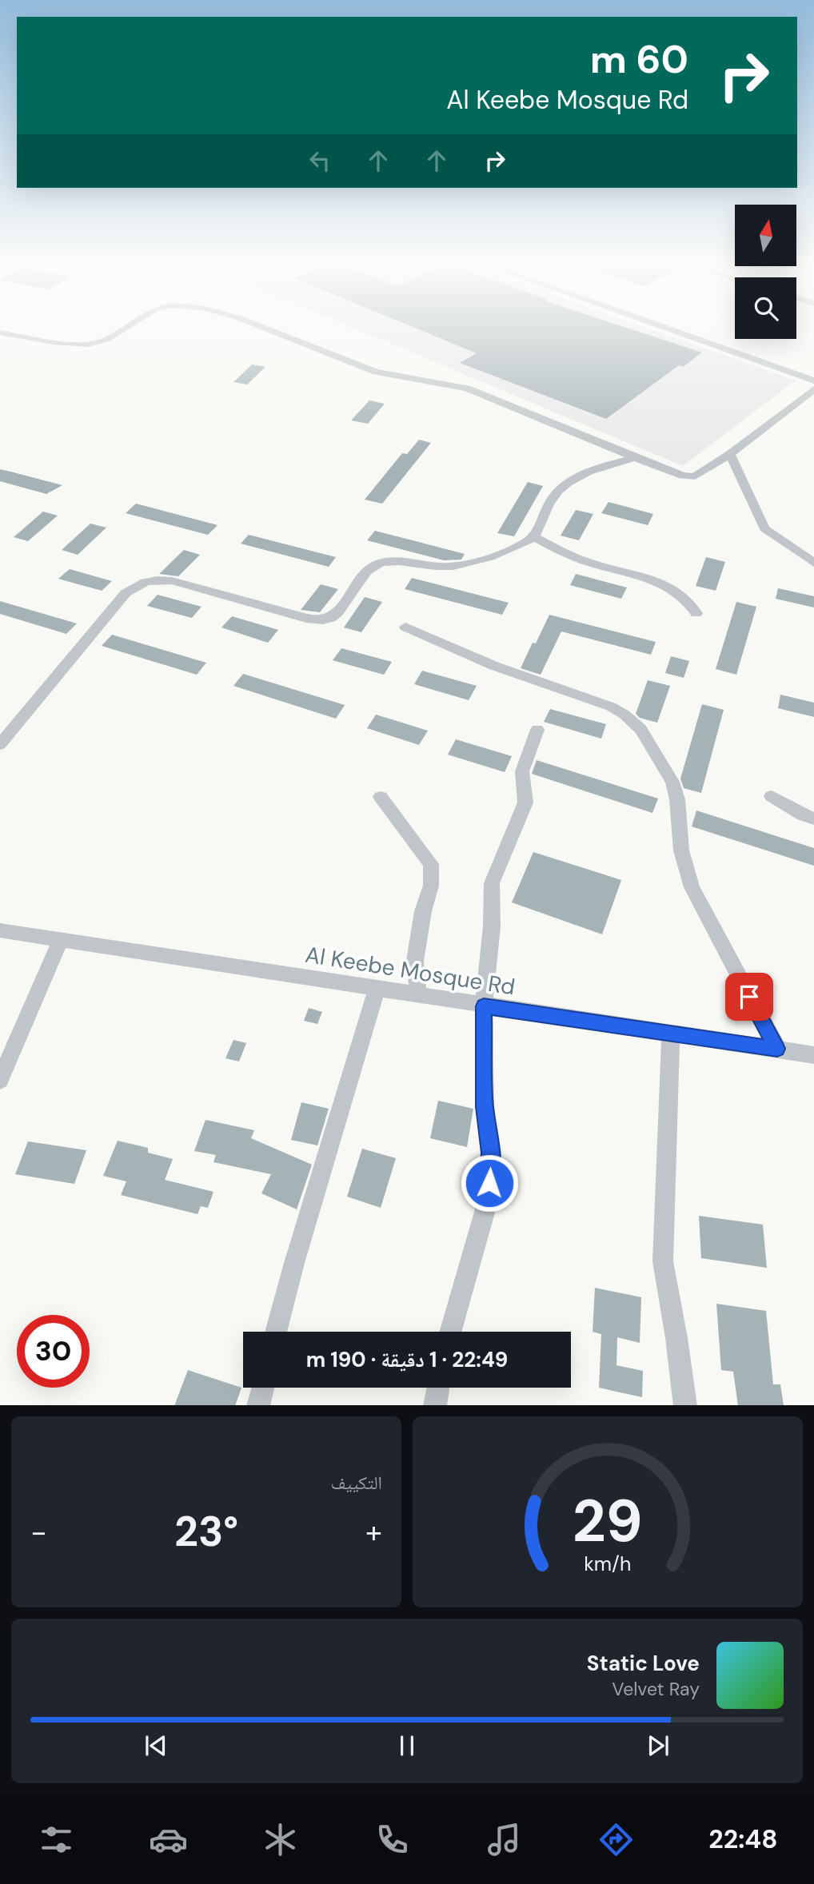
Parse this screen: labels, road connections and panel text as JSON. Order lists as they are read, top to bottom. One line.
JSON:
{"streets":{"street":["Al Keebe Mosque Rd"]},"north":"top","page":{"turn":["60 m","Al Keebe Mosque Rd"],"limit":"30","trip":"22:49 · 1 دقيقة · 190 m","tile":"التكييف","heat":["−","23°","+"],"song":["Static Love","Velvet Ray"],"tabs":"22:48","gauge":["29","km/h"]}}
